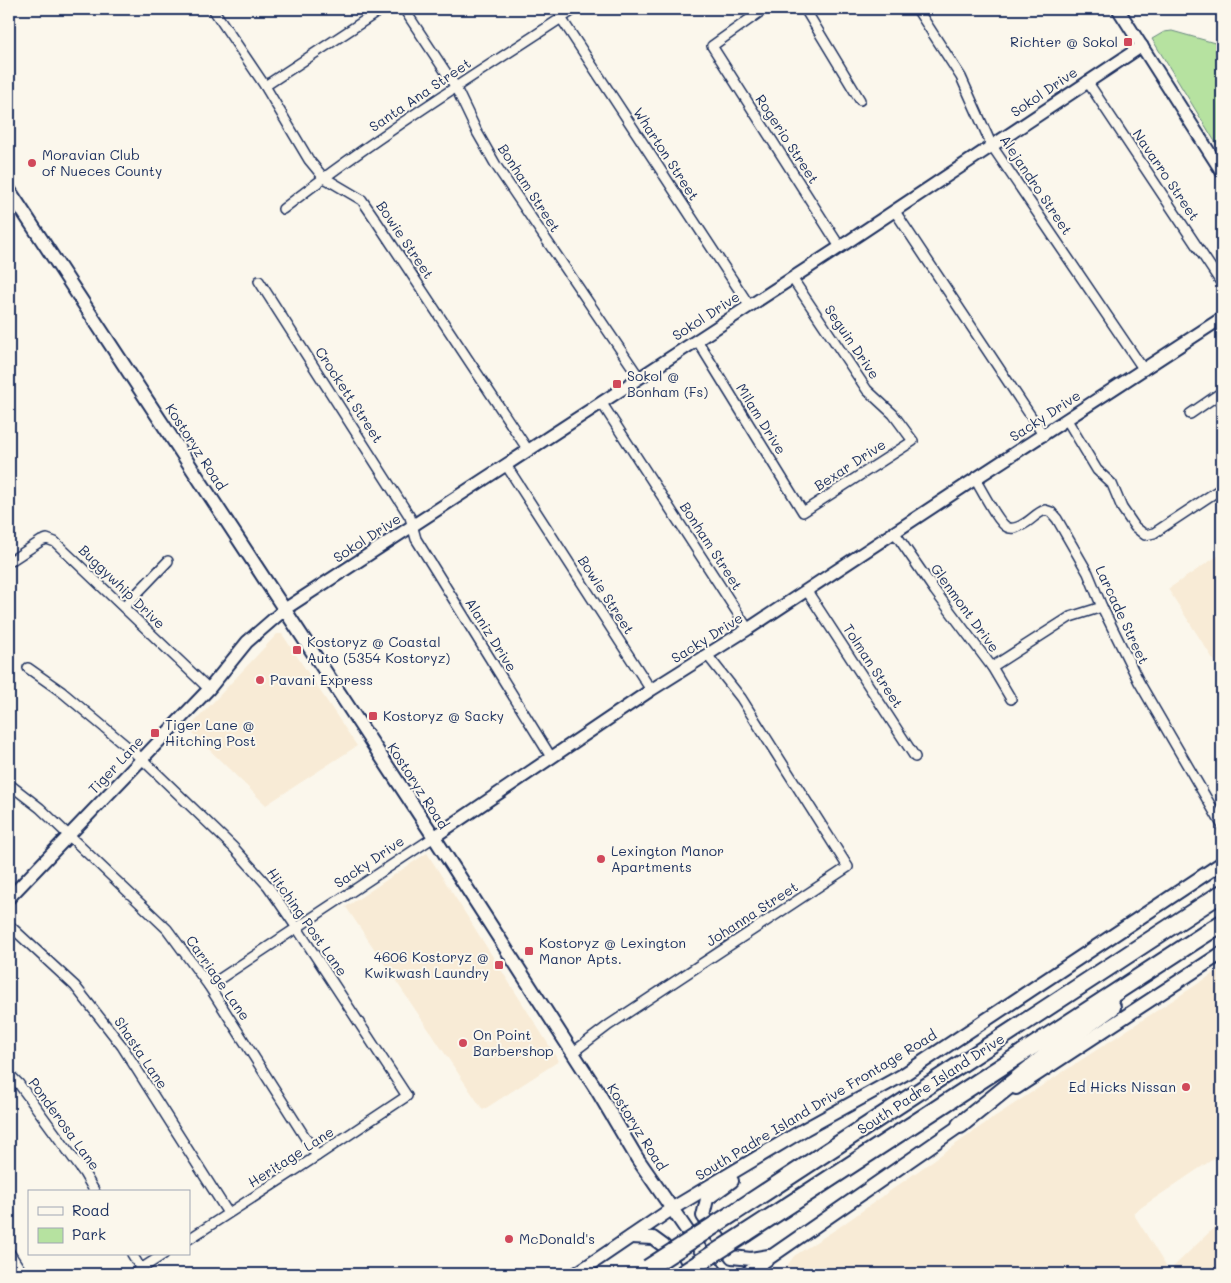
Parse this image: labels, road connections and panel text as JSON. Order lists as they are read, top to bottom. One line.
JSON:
{"streets":{"highway":["South Padre Island Drive"],"main road":["Kostoryz Road","South Padre Island Drive Frontage Road"],"street":["Sokol Drive","Santa Ana Street","Rogerio Street","Wharton Street","Navarro Street","Alejandro Street","Bonham Street","Bowie Street","Seguin Drive","Crockett Street","Sacky Drive","Milam Drive","Bexar Drive","Buggywhip Drive","Glenmont Drive","Larcade Street","Alaniz Drive","Tolman Street","Tiger Lane","Johanna Street","Hitching Post Lane","Carriage Lane","Shasta Lane","Ponderosa Lane","Heritage Lane"]},"crossings":[["Sokol Drive","Rogerio Street"],["Sokol Drive","Wharton Street"],["Sokol Drive","Navarro Street"],["Sokol Drive","Alejandro Street"],["Sokol Drive","Bonham Street"],["Sokol Drive","Bowie Street"],["Sokol Drive","Seguin Drive"],["Sokol Drive","Crockett Street"],["Sokol Drive","Milam Drive"],["Sokol Drive","Kostoryz Road"],["Sokol Drive","Alaniz Drive"],["Sokol Drive","Tiger Lane"],["Santa Ana Street","Wharton Street"],["Santa Ana Street","Bonham Street"],["Santa Ana Street","Bowie Street"],["Alejandro Street","Sacky Drive"],["Bonham Street","Sacky Drive"],["Bowie Street","Sacky Drive"],["Seguin Drive","Bexar Drive"],["Crockett Street","Alaniz Drive"],["Sacky Drive","Kostoryz Road"],["Sacky Drive","Glenmont Drive"],["Sacky Drive","Larcade Street"],["Sacky Drive","Alaniz Drive"],["Sacky Drive","Tolman Street"],["Sacky Drive","Johanna Street"],["Sacky Drive","Hitching Post Lane"],["Sacky Drive","Carriage Lane"],["Milam Drive","Bexar Drive"],["Kostoryz Road","Tiger Lane"],["Kostoryz Road","Johanna Street"],["Kostoryz Road","South Padre Island Drive Frontage Road"],["Buggywhip Drive","Tiger Lane"],["Tiger Lane","Hitching Post Lane"],["Tiger Lane","Carriage Lane"],["Hitching Post Lane","Heritage Lane"],["Carriage Lane","Heritage Lane"],["Shasta Lane","Heritage Lane"]],"places":{"transit":["Richter @ Sokol","Sokol @ Bonham (Fs)","Kostoryz @ Coastal Auto (5354 Kostoryz)","Kostoryz @ Sacky","Tiger Lane @ Hitching Post","Kostoryz @ Lexington Manor Apts.","4606 Kostoryz @ Kwikwash Laundry"],"other":["Moravian Club of Nueces County","Pavani Express","Lexington Manor Apartments","On Point Barbershop","Ed Hicks Nissan","McDonald's"]},"legend":["Road","Park"]}
